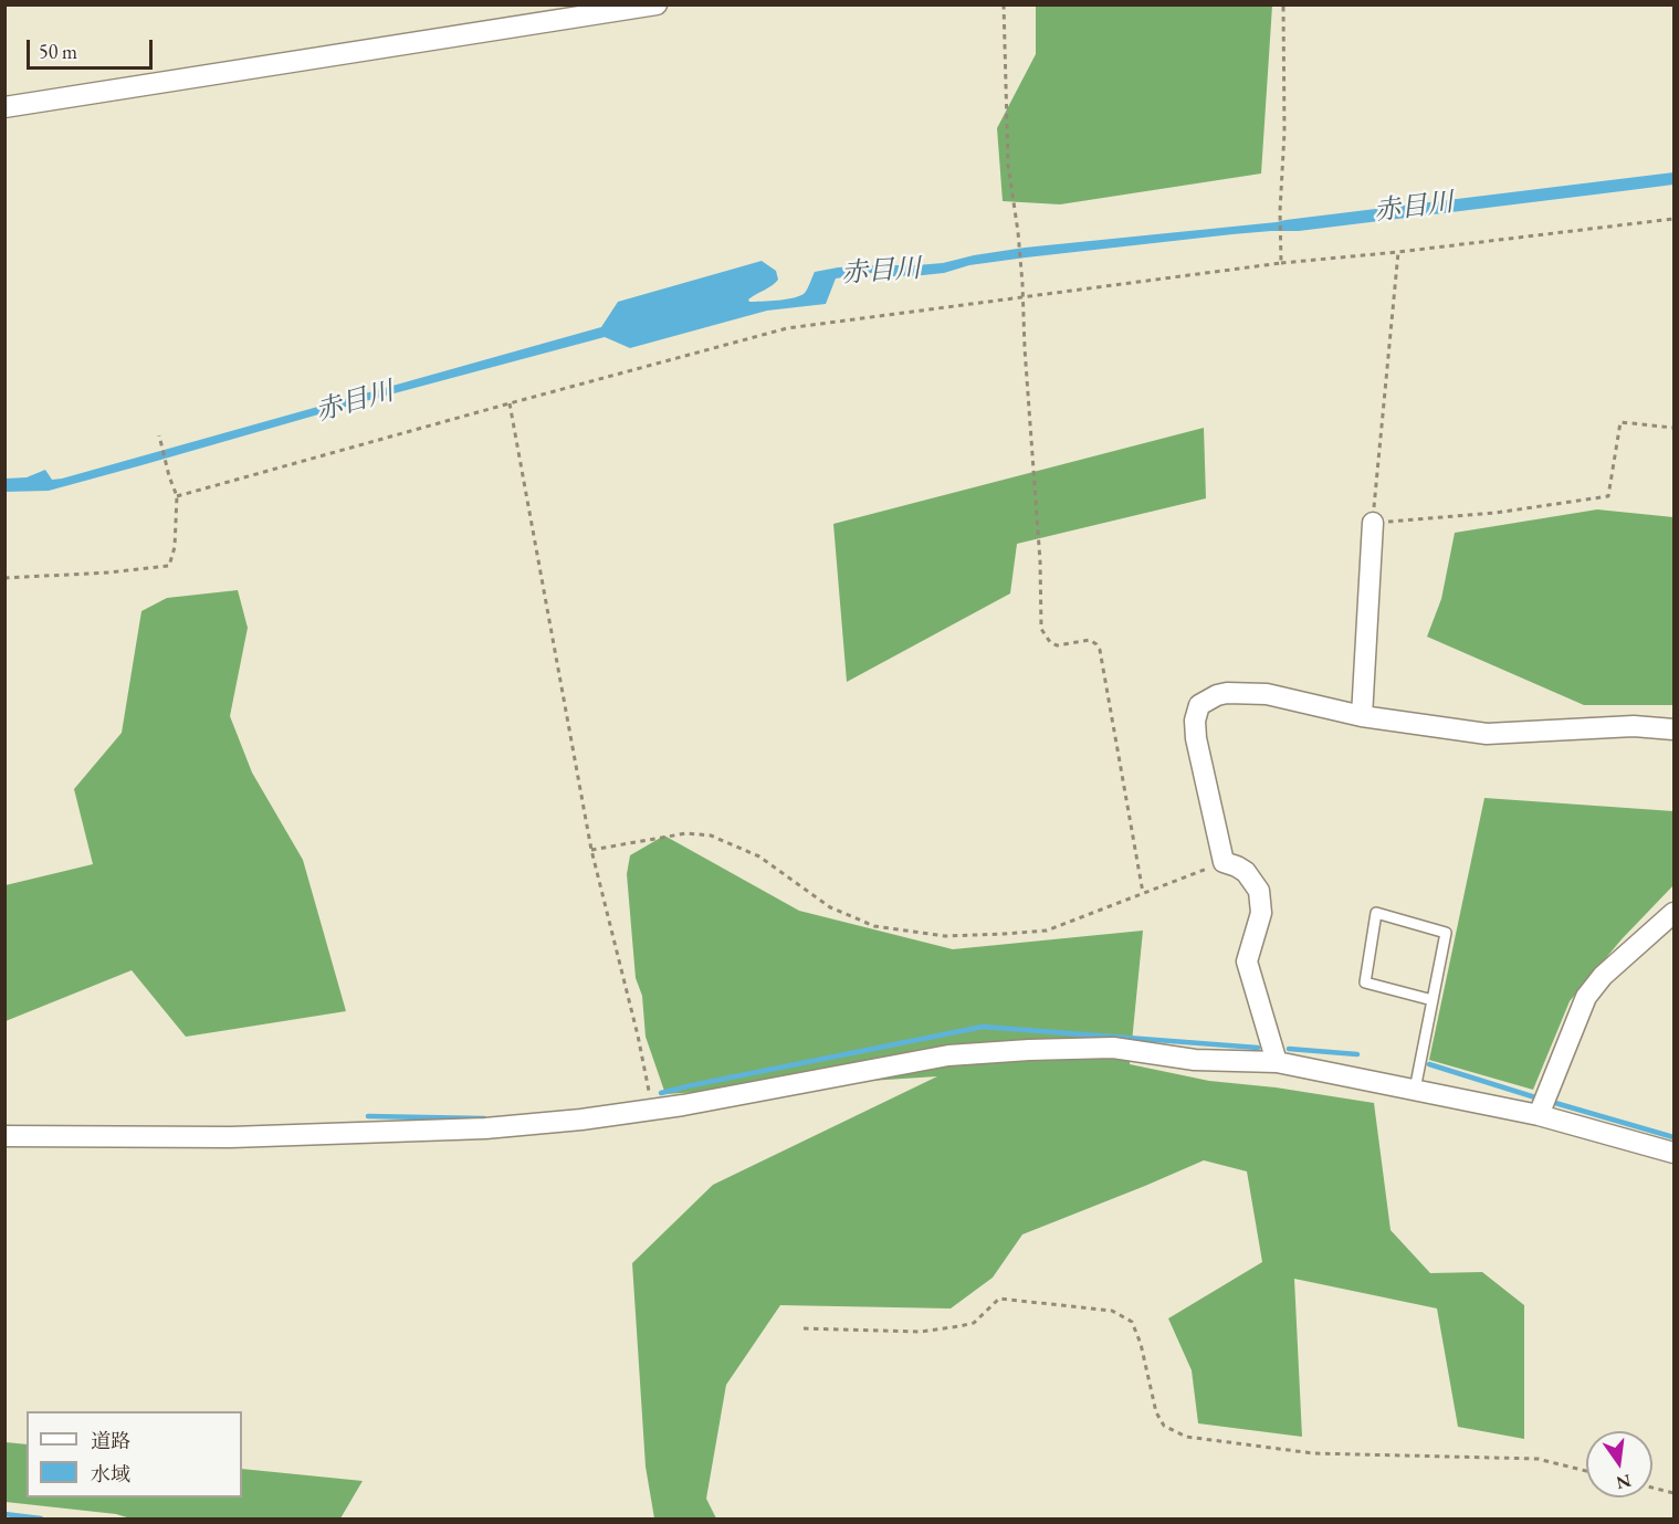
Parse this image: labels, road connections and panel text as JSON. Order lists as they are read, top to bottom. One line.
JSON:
{"water":["赤目川"],"legend":["道路","水域"],"scale_bar":"50 m","north":"bottom"}
